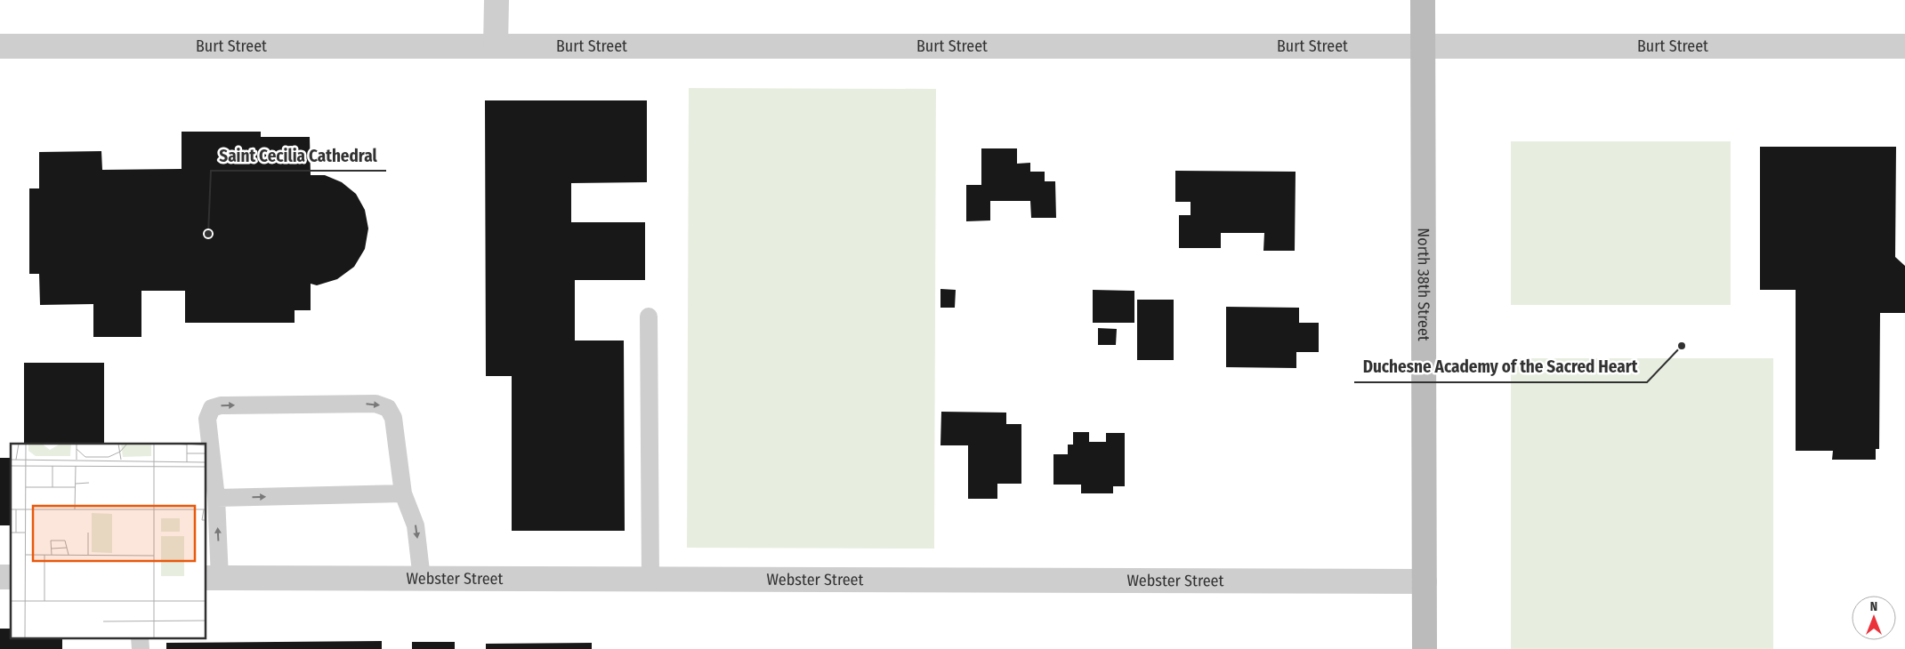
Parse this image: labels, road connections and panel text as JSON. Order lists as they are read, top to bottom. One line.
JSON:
{"streets":{"street":["Burt Street","North 38th Street","Webster Street"]},"crossings":[["Burt Street","North 38th Street"],["North 38th Street","Webster Street"]],"places":["Saint Cecilia Cathedral","Duchesne Academy of the Sacred Heart"],"north":"top"}
